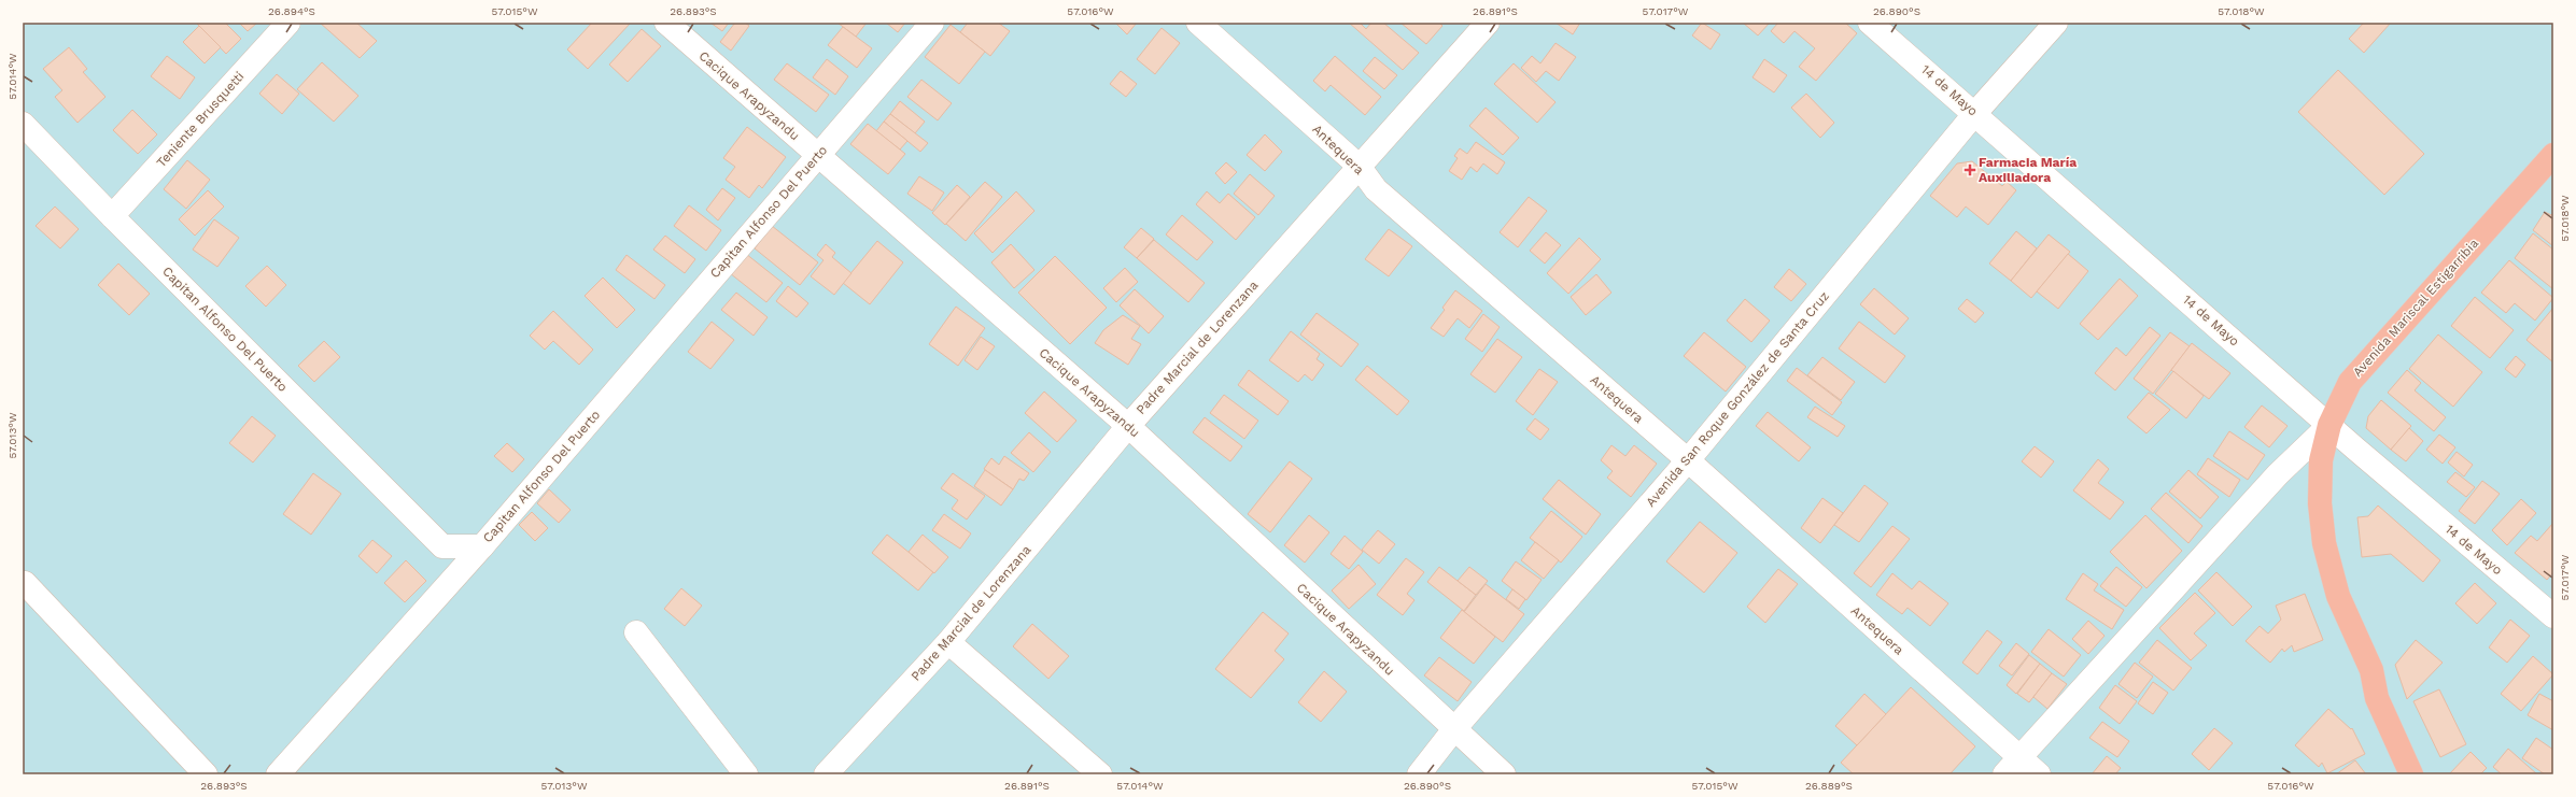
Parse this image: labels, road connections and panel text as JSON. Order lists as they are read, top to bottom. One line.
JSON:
{"streets":{"highway":["Avenida Mariscal Estigarribia"],"street":["14 de Mayo","Cacique Arapyzandu","Teniente Brusquetti","Antequera","Capitan Alfonso Del Puerto","Padre Marcial de Lorenzana","Avenida San Roque González de Santa Cruz"]},"crossings":[["14 de Mayo","Avenida Mariscal Estigarribia"],["14 de Mayo","Avenida San Roque González de Santa Cruz"],["Cacique Arapyzandu","Capitan Alfonso Del Puerto"],["Cacique Arapyzandu","Padre Marcial de Lorenzana"],["Cacique Arapyzandu","Avenida San Roque González de Santa Cruz"],["Teniente Brusquetti","Capitan Alfonso Del Puerto"],["Antequera","Padre Marcial de Lorenzana"],["Antequera","Avenida San Roque González de Santa Cruz"]],"places":{"health":["Farmacia María Auxiliadora"]},"coordinates":["26.894°S","57.015°W","26.893°S","57.016°W","26.891°S","57.017°W","26.890°S","57.018°W","57.014°W","57.013°W","26.889°S"]}
